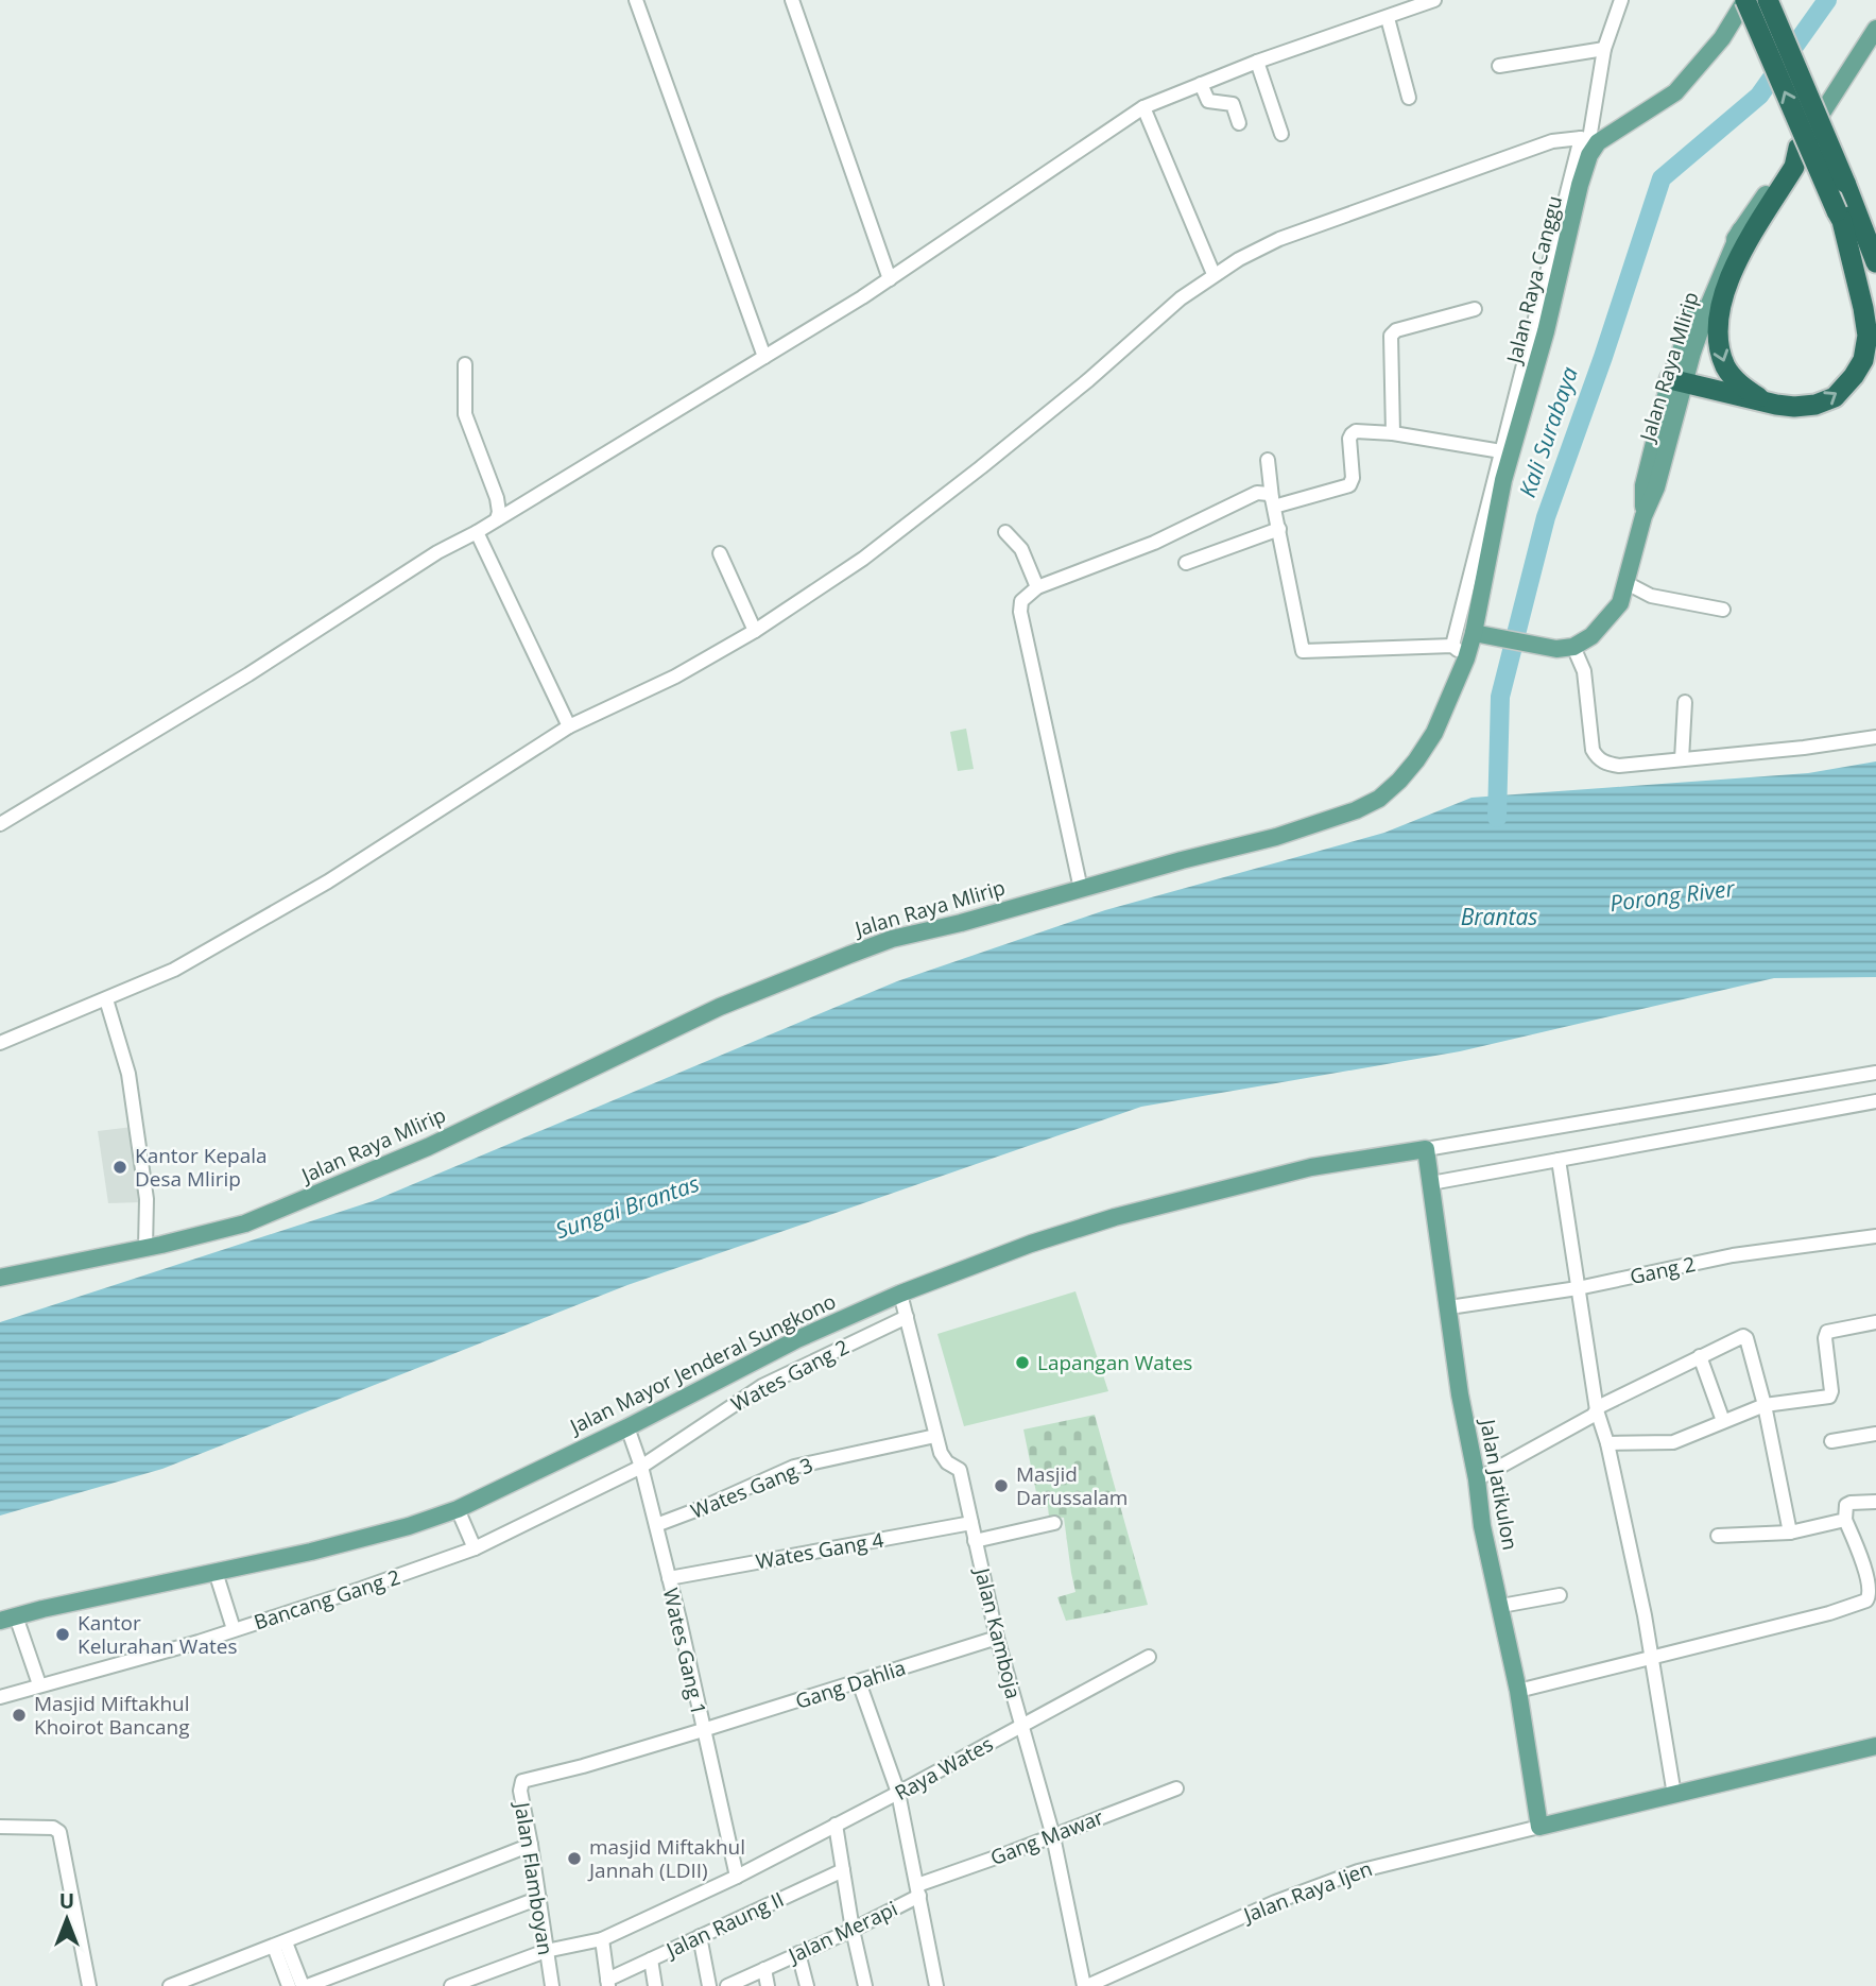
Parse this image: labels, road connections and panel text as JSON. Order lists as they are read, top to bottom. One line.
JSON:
{"streets":{"main road":["Jalan Raya Canggu","Jalan Raya Mlirip","Jalan Mayor Jenderal Sungkono","Jalan Jatikulon"],"street":["Gang 2","Wates Gang 2","Wates Gang 3","Wates Gang 4","Bancang Gang 2","Jalan Kamboja","Wates Gang 1","Gang Dahlia","Raya Wates","Gang Mawar","Jalan Flamboyan","Jalan Raya Ijen","Jalan Raung II","Jalan Merapi"]},"crossings":[["Jalan Raya Canggu","Jalan Raya Mlirip"],["Gang 2","Jalan Jatikulon"],["Jalan Mayor Jenderal Sungkono","Jalan Jatikulon"],["Jalan Mayor Jenderal Sungkono","Jalan Kamboja"],["Jalan Mayor Jenderal Sungkono","Wates Gang 1"],["Wates Gang 2","Bancang Gang 2"],["Wates Gang 2","Jalan Kamboja"],["Wates Gang 2","Wates Gang 1"],["Jalan Jatikulon","Jalan Raya Ijen"],["Wates Gang 3","Jalan Kamboja"],["Wates Gang 3","Wates Gang 1"],["Wates Gang 4","Jalan Kamboja"],["Wates Gang 4","Wates Gang 1"],["Bancang Gang 2","Wates Gang 1"],["Jalan Kamboja","Gang Dahlia"],["Jalan Kamboja","Raya Wates"],["Jalan Kamboja","Gang Mawar"],["Jalan Kamboja","Jalan Raya Ijen"],["Wates Gang 1","Gang Dahlia"],["Wates Gang 1","Raya Wates"],["Wates Gang 1","Jalan Flamboyan"],["Gang Dahlia","Jalan Flamboyan"],["Raya Wates","Jalan Flamboyan"],["Gang Mawar","Jalan Merapi"]],"water":["Kali Surabaya","Porong River","Brantas","Sungai Brantas"],"places":["Kantor Kepala Desa Mlirip","Lapangan Wates","Masjid Darussalam","Kantor Kelurahan Wates","Masjid Miftakhul Khoirot Bancang","masjid Miftakhul Jannah (LDII)"],"north":"top"}
